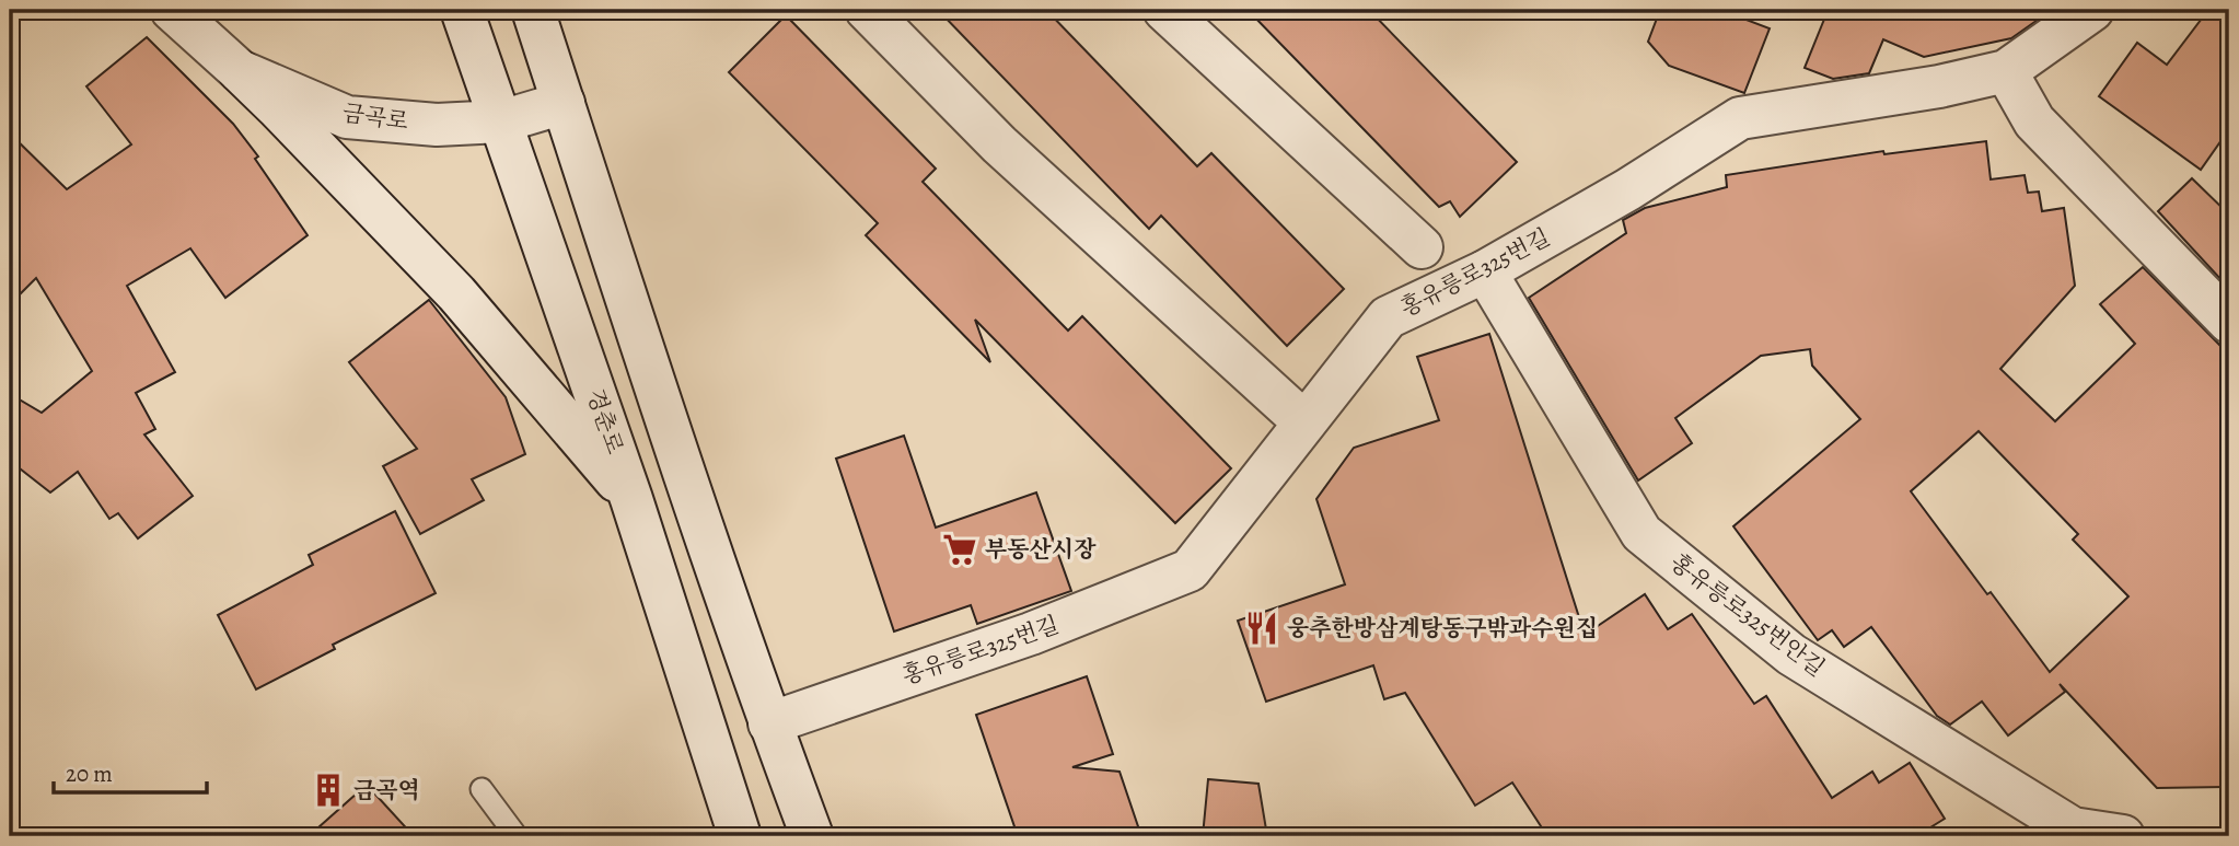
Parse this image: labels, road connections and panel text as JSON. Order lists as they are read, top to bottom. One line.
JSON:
{"streets":{"street":["금곡로","홍유릉로325번길","경춘로","홍유릉로325번안길"]},"crossings":[["금곡로","경춘로"],["홍유릉로325번길","홍유릉로325번안길"]],"places":{"supermarket":["부동산시장"],"restaurant":["웅추한방삼계탕동구밖과수원집"],"building":["금곡역"]},"scale_bar":"20 m"}
